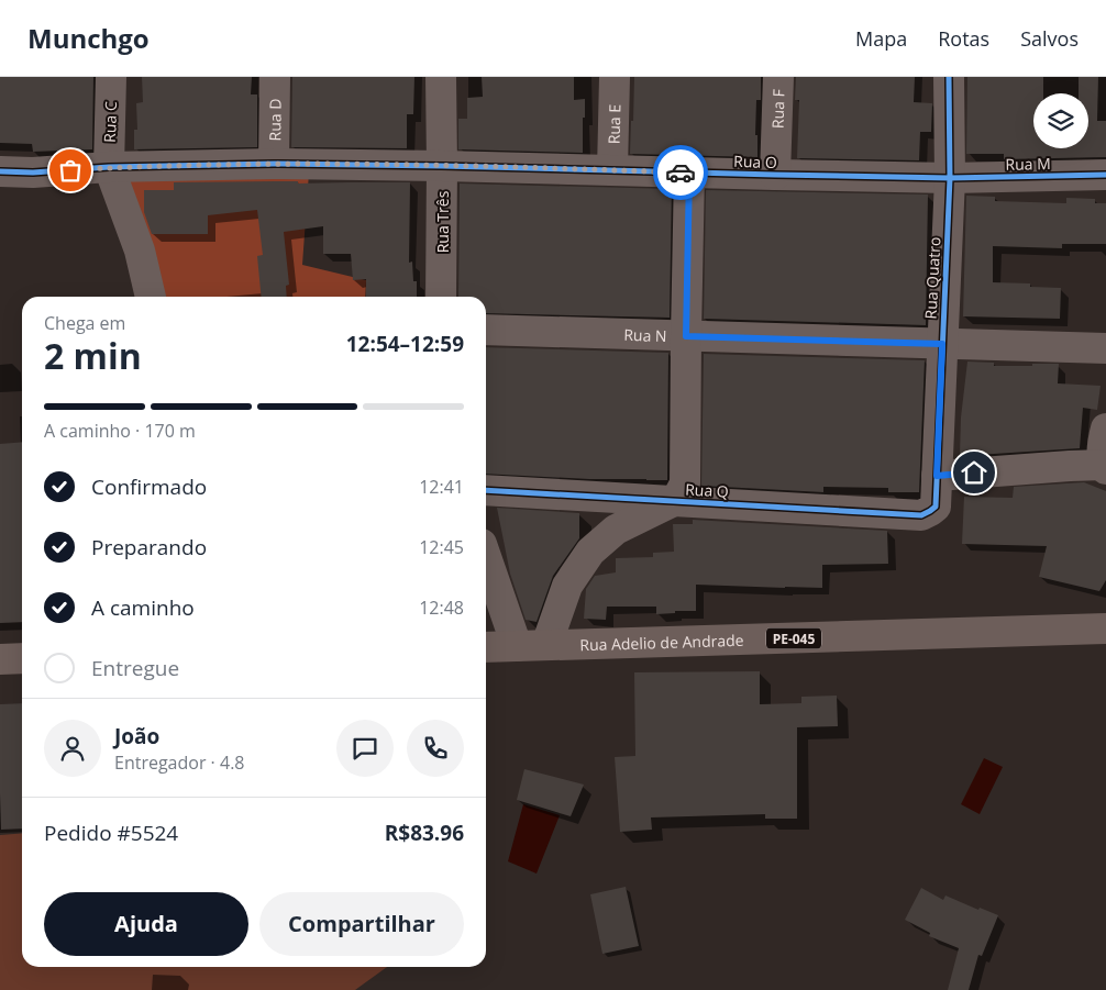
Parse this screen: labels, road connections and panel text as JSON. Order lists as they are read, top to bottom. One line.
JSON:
{"streets":{"main road":["PE-045","Rua Adelio de Andrade"],"street":["Rua F","Rua D","Rua C","Rua E","Rua O","Rua M","Rua Três","Rua Quatro","Rua N","Rua Q"]},"crossings":[["Rua F","Rua O"],["Rua D","Rua O"],["Rua C","Rua O"],["Rua E","Rua O"],["Rua O","Rua M"],["Rua O","Rua Três"],["Rua O","Rua Quatro"],["Rua M","Rua Quatro"],["Rua Quatro","Rua N"],["Rua Quatro","Rua Q"]],"page":{"header":"Munchgo","nav":["Mapa","Rotas","Salvos"],"heading":["2 min","Chega em","12:54–12:59"],"panel":["João","Entregador · 4.8","Pedido #5524","R$83.96"],"bar":"A caminho · 170 m","list":[["Confirmado","12:41"],["Preparando","12:45"],["A caminho","12:48"],"Entregue"],"buttons":["Ajuda","Compartilhar"]}}
